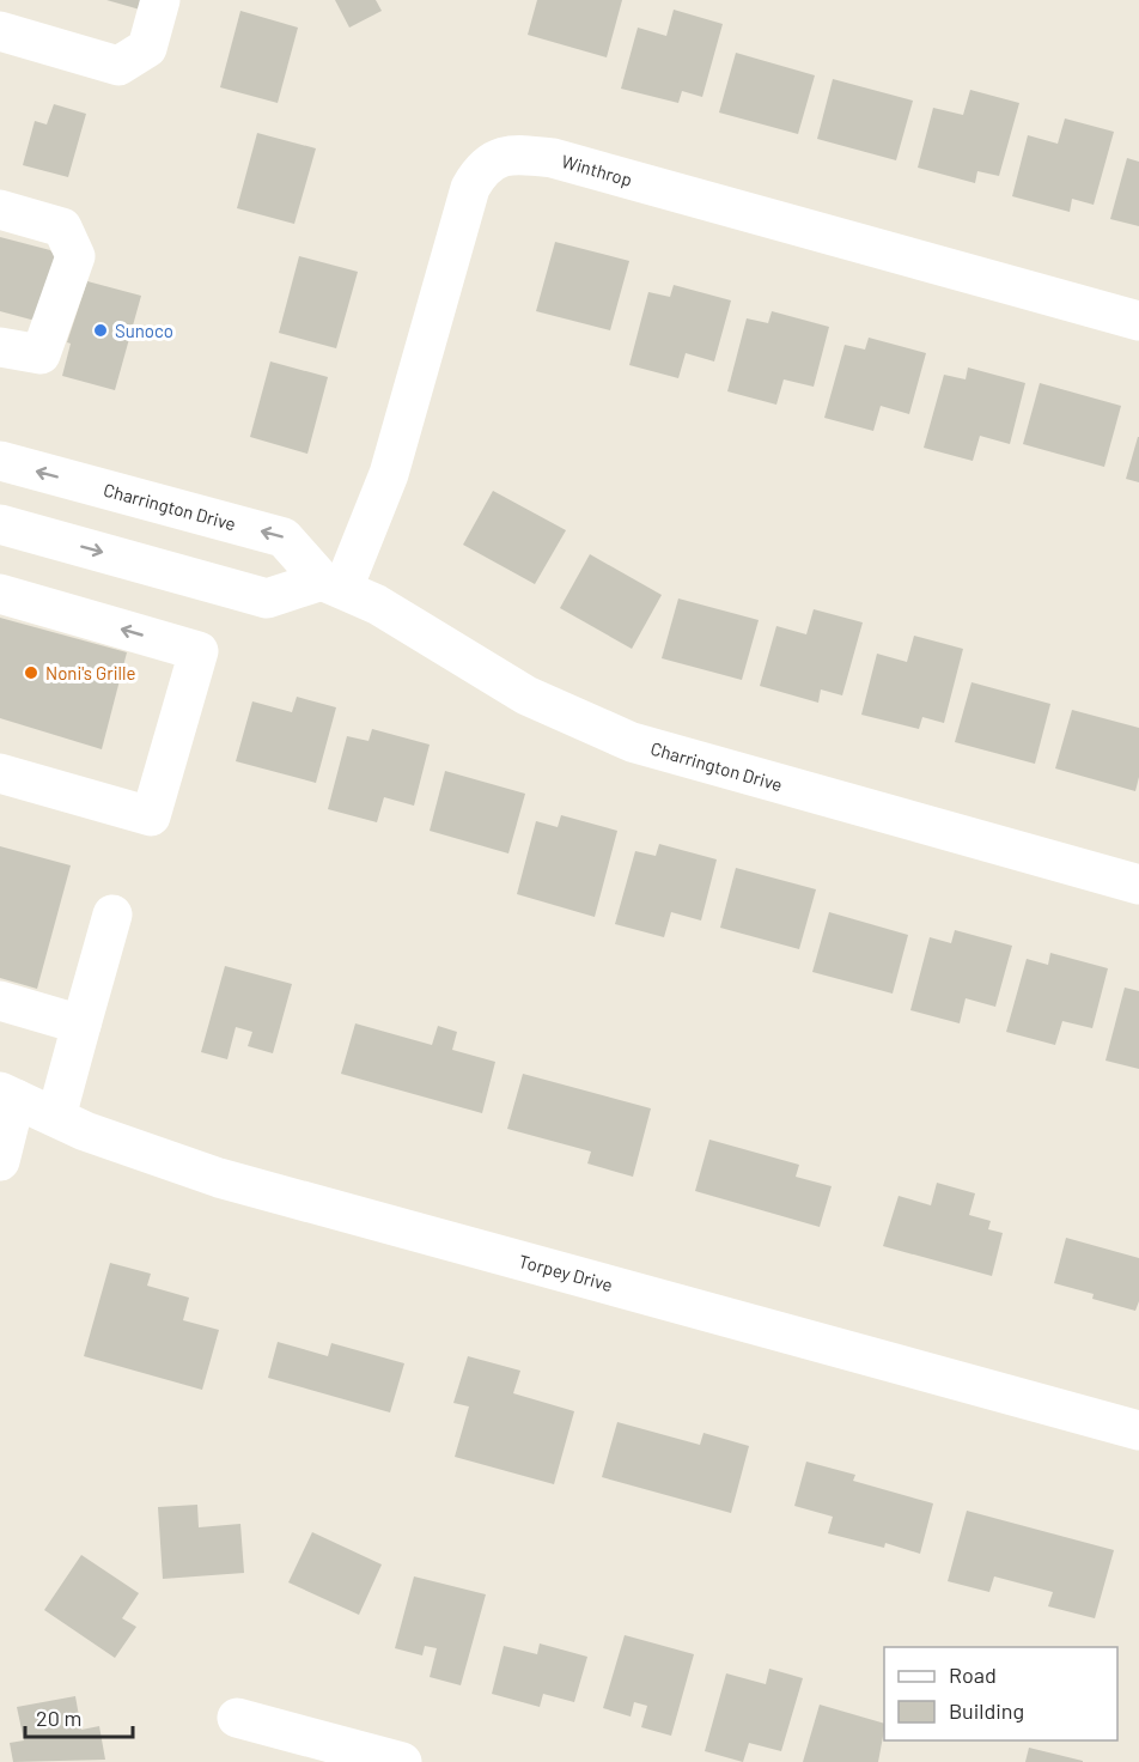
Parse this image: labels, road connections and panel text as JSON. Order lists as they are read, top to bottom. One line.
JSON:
{"streets":{"street":["Winthrop","Charrington Drive","Torpey Drive"]},"crossings":[["Winthrop","Charrington Drive"]],"places":["Sunoco","Noni's Grille"],"legend":["Road","Building"],"scale_bar":"20 m"}
